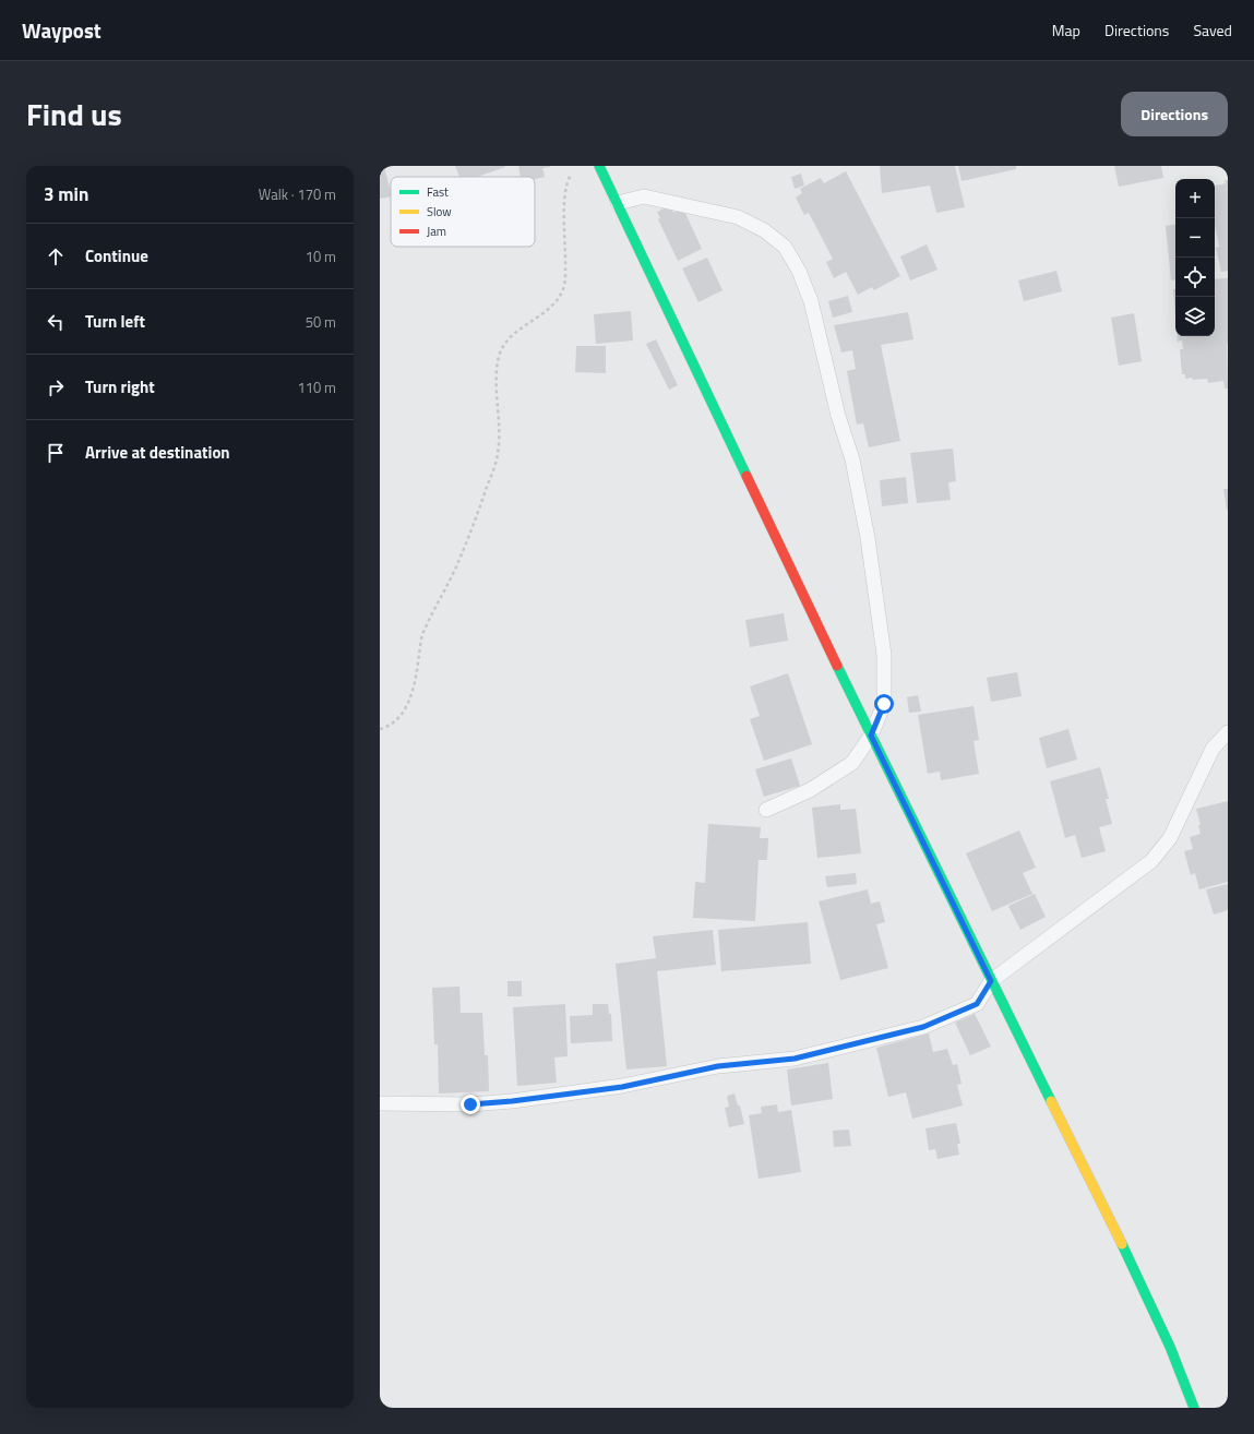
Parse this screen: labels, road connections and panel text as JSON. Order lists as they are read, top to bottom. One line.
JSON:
{"legend":["Fast","Slow","Jam"],"page":{"header":"Waypost","nav":["Map","Directions","Saved"],"title":"Find us","buttons":"Directions","heading":["3 min","Walk · 170 m"],"map_buttons":["+","−"],"list":[["Continue","10 m"],["Turn left","50 m"],["Turn right","110 m"],"Arrive at destination"]}}
